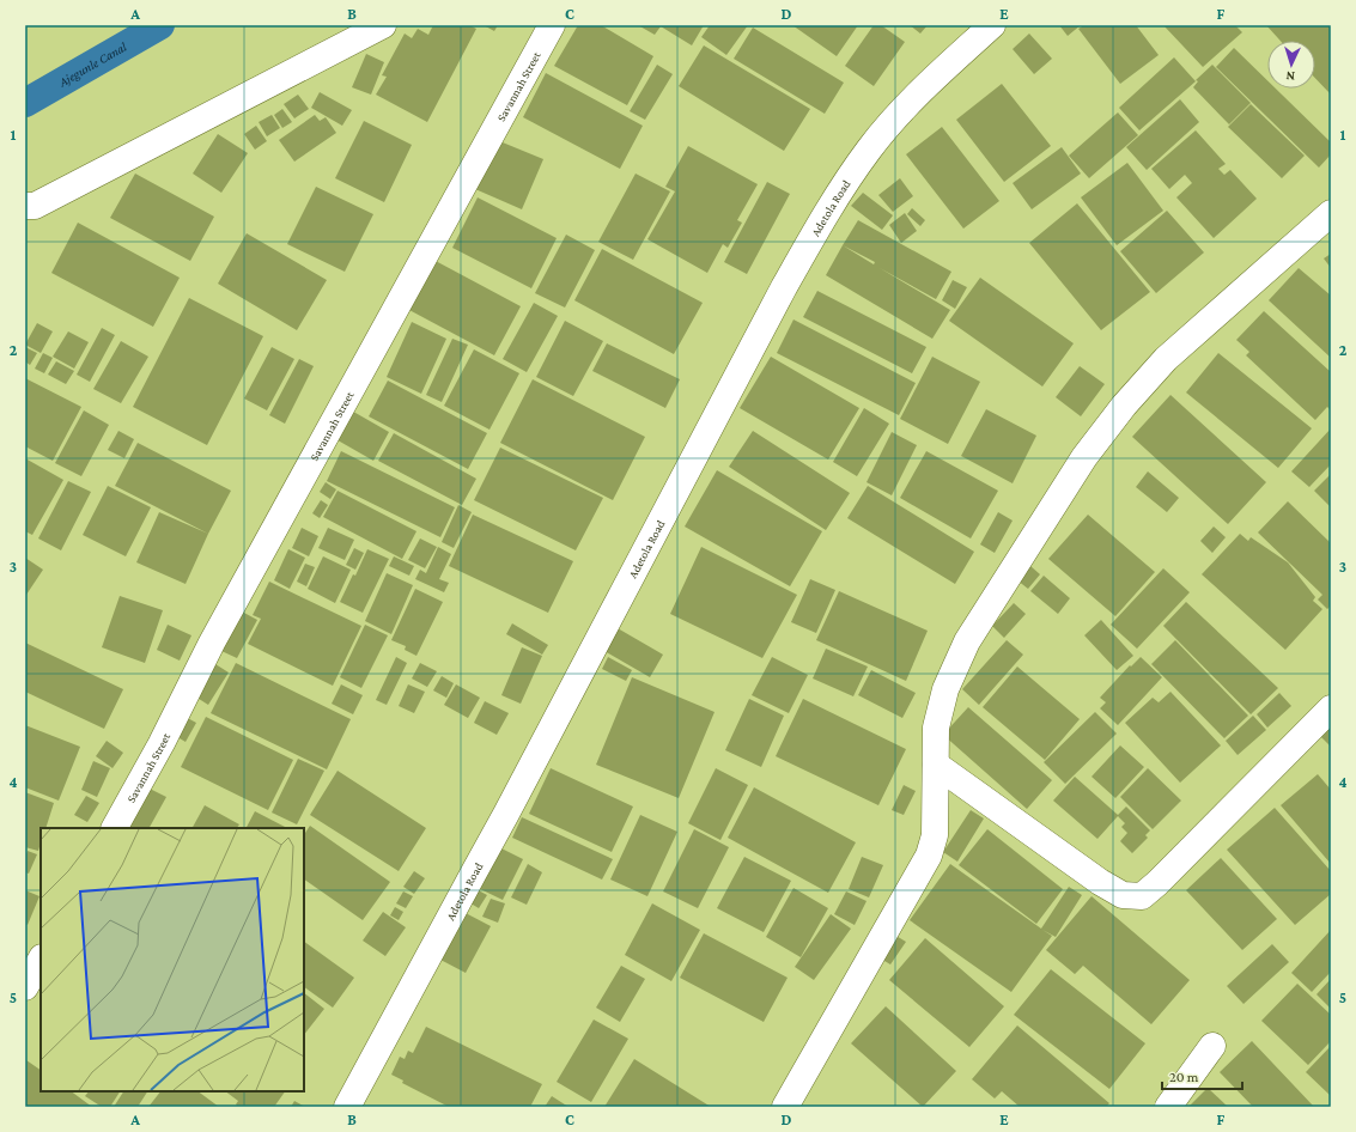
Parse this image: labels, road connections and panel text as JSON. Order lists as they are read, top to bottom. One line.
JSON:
{"streets":{"street":["Savannah Street","Adetola Road"]},"water":["Ajegunle Canal"],"scale_bar":"20 m","north":"bottom","grid":{"columns":["A","B","C","D","E","F"],"rows":["1","2","3","4","5"]}}
